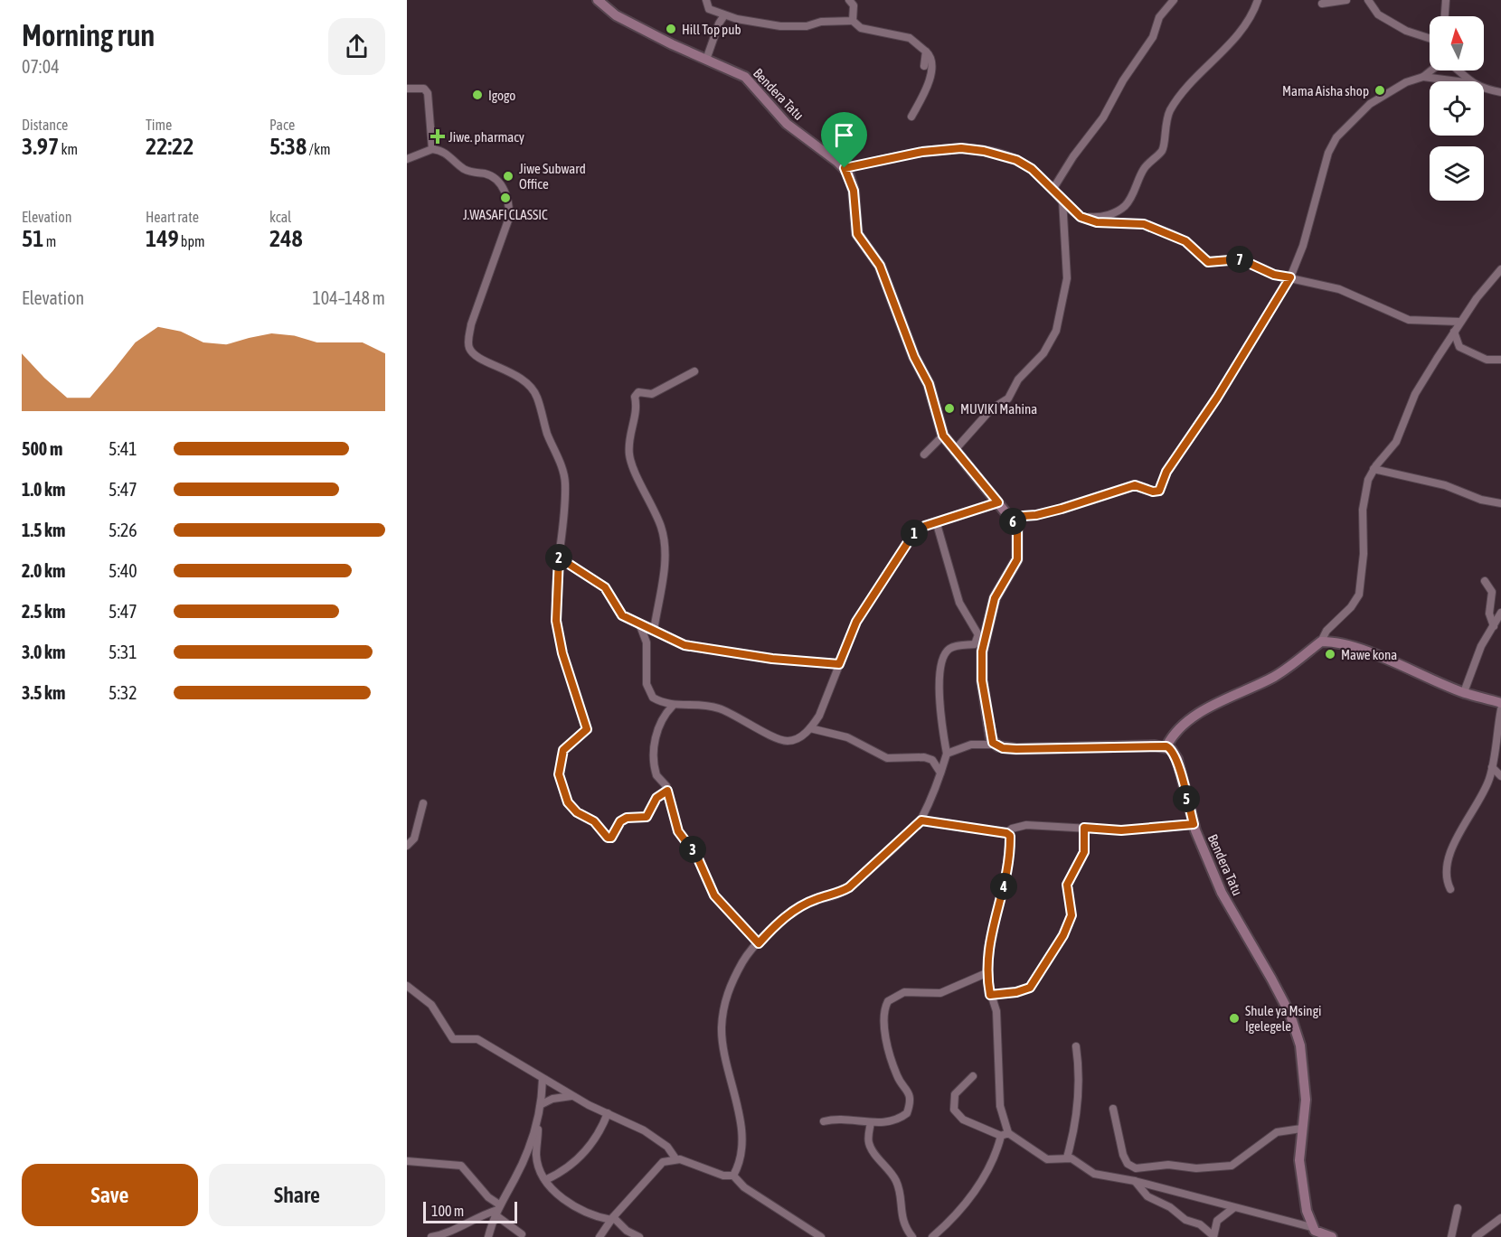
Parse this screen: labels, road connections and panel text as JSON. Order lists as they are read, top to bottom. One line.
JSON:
{"streets":{"main road":["Bendera Tatu"]},"places":{"other":["Hill Top pub","Mama Aisha shop","Igogo","Jiwe Subward Office","J.WASAFI CLASSIC","MUVIKI Mahina","Mawe kona","Shule ya Msingi Igelegele"],"health":["Jiwe. pharmacy"]},"scale_bar":"100 m","north":"top","page":{"heading":["Morning run","07:04"],"stats":[["Distance","3.97 km"],["Time","22:22"],["Pace","5:38 /km"],["Elevation","51 m"],["Heart rate","149 bpm"],["kcal","248"]],"pins":["7","6","1","2","5","3","4"],"chart":["Elevation","104–148 m"],"list":[{"name":"500 m","note":"5:41"},{"name":"1.0 km","note":"5:47"},{"name":"1.5 km","note":"5:26"},{"name":"2.0 km","note":"5:40"},{"name":"2.5 km","note":"5:47"},{"name":"3.0 km","note":"5:31"},{"name":"3.5 km","note":"5:32"}],"buttons":["Save","Share"],"scale":"100 m"}}
